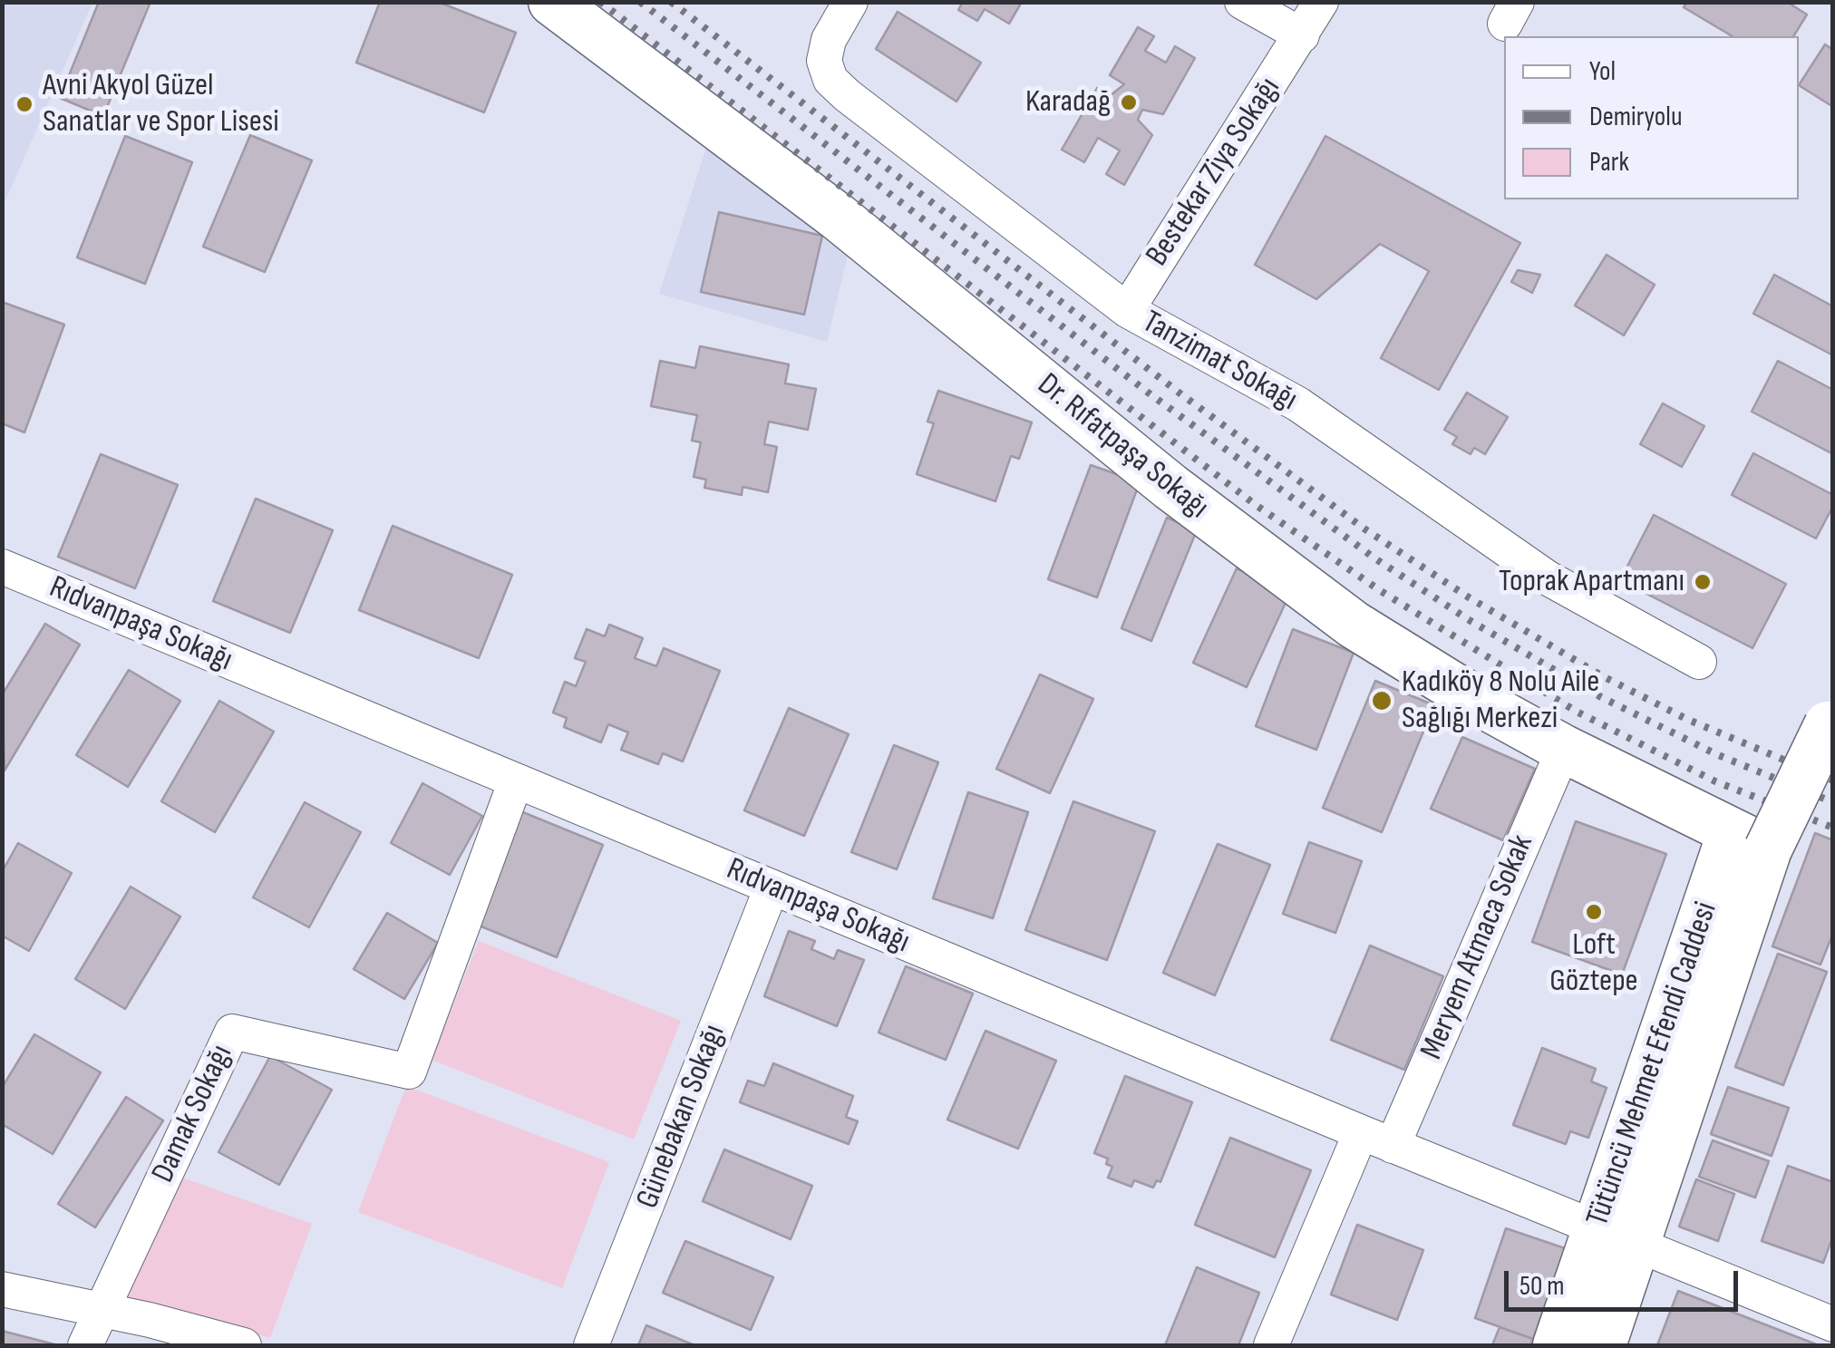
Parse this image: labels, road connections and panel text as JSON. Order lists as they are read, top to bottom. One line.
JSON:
{"streets":{"street":["Bestekar Ziya Sokağı","Tanzimat Sokağı","Dr. Rıfatpaşa Sokağı","Rıdvanpaşa Sokağı","Meryem Atmaca Sokak","Tütüncü Mehmet Efendi Caddesi","Damak Sokağı","Günebakan Sokağı"]},"crossings":[["Bestekar Ziya Sokağı","Tanzimat Sokağı"],["Dr. Rıfatpaşa Sokağı","Meryem Atmaca Sokak"],["Dr. Rıfatpaşa Sokağı","Tütüncü Mehmet Efendi Caddesi"],["Rıdvanpaşa Sokağı","Meryem Atmaca Sokak"],["Rıdvanpaşa Sokağı","Tütüncü Mehmet Efendi Caddesi"],["Rıdvanpaşa Sokağı","Damak Sokağı"],["Rıdvanpaşa Sokağı","Günebakan Sokağı"]],"places":["Karadağ","Avni Akyol Güzel Sanatlar ve Spor Lisesi","Toprak Apartmanı","Kadıköy 8 Nolu Aile Sağlığı Merkezi","Loft Göztepe"],"legend":["Yol","Demiryolu","Park"],"scale_bar":"50 m"}
